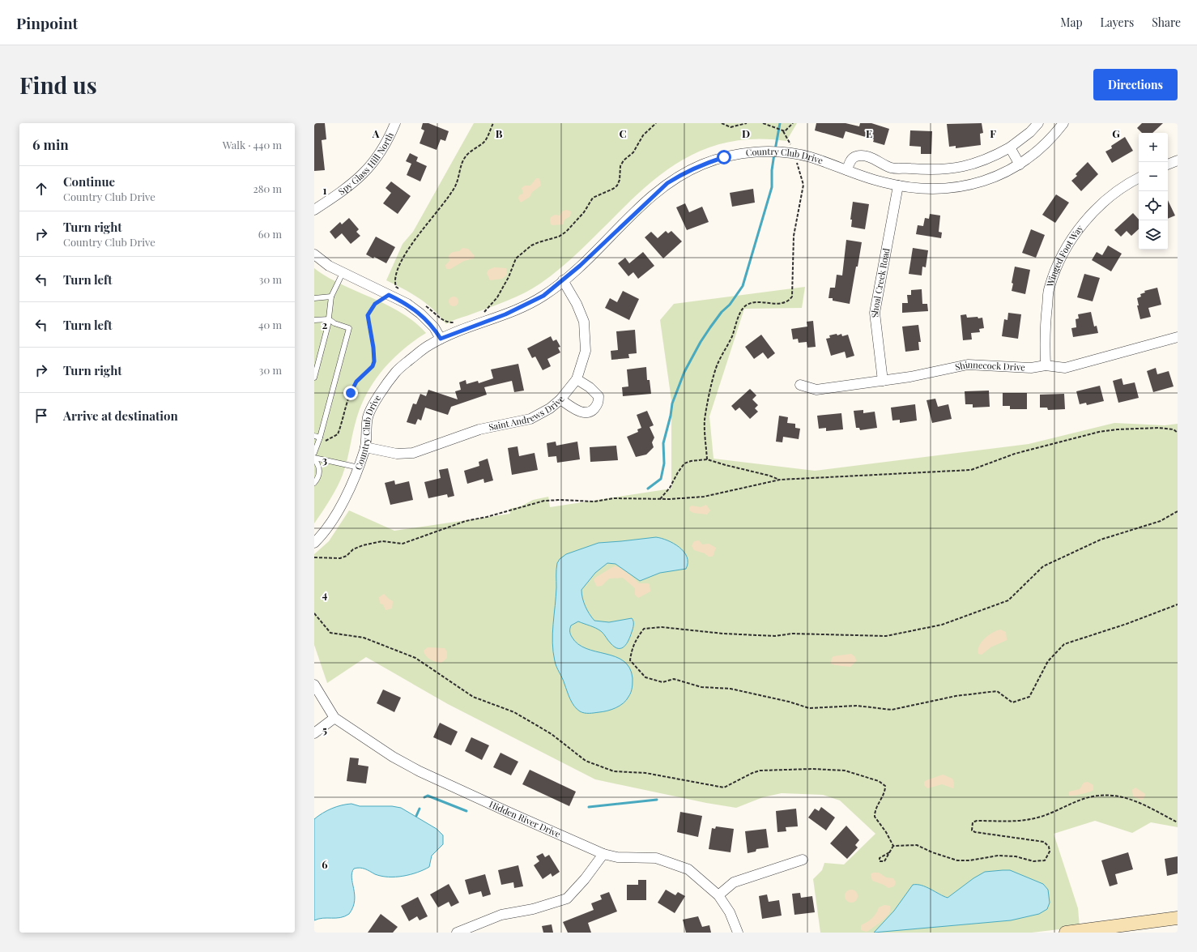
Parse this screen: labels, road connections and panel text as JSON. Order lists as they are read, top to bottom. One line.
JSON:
{"streets":{"street":["Country Club Drive","Spy Glass Hill North","Winged Foot Way","Shoal Creek Road","Shinnecock Drive","Saint Andrews Drive","Hidden River Drive"]},"crossings":[["Country Club Drive","Shoal Creek Road"],["Country Club Drive","Saint Andrews Drive"],["Winged Foot Way","Shinnecock Drive"],["Shoal Creek Road","Shinnecock Drive"]],"page":{"header":"Pinpoint","nav":["Map","Layers","Share"],"buttons":"Directions","title":"Find us","heading":["6 min","Walk · 440 m"],"map_buttons":["+","−"],"list":[["Continue","Country Club Drive","280 m"],["Turn right","Country Club Drive","60 m"],["Turn left","30 m"],["Turn left","40 m"],["Turn right","30 m"],"Arrive at destination"]},"grid":{"columns":["A","B","C","D","E","F","G"],"rows":["1","2","3","4","5","6"]}}
